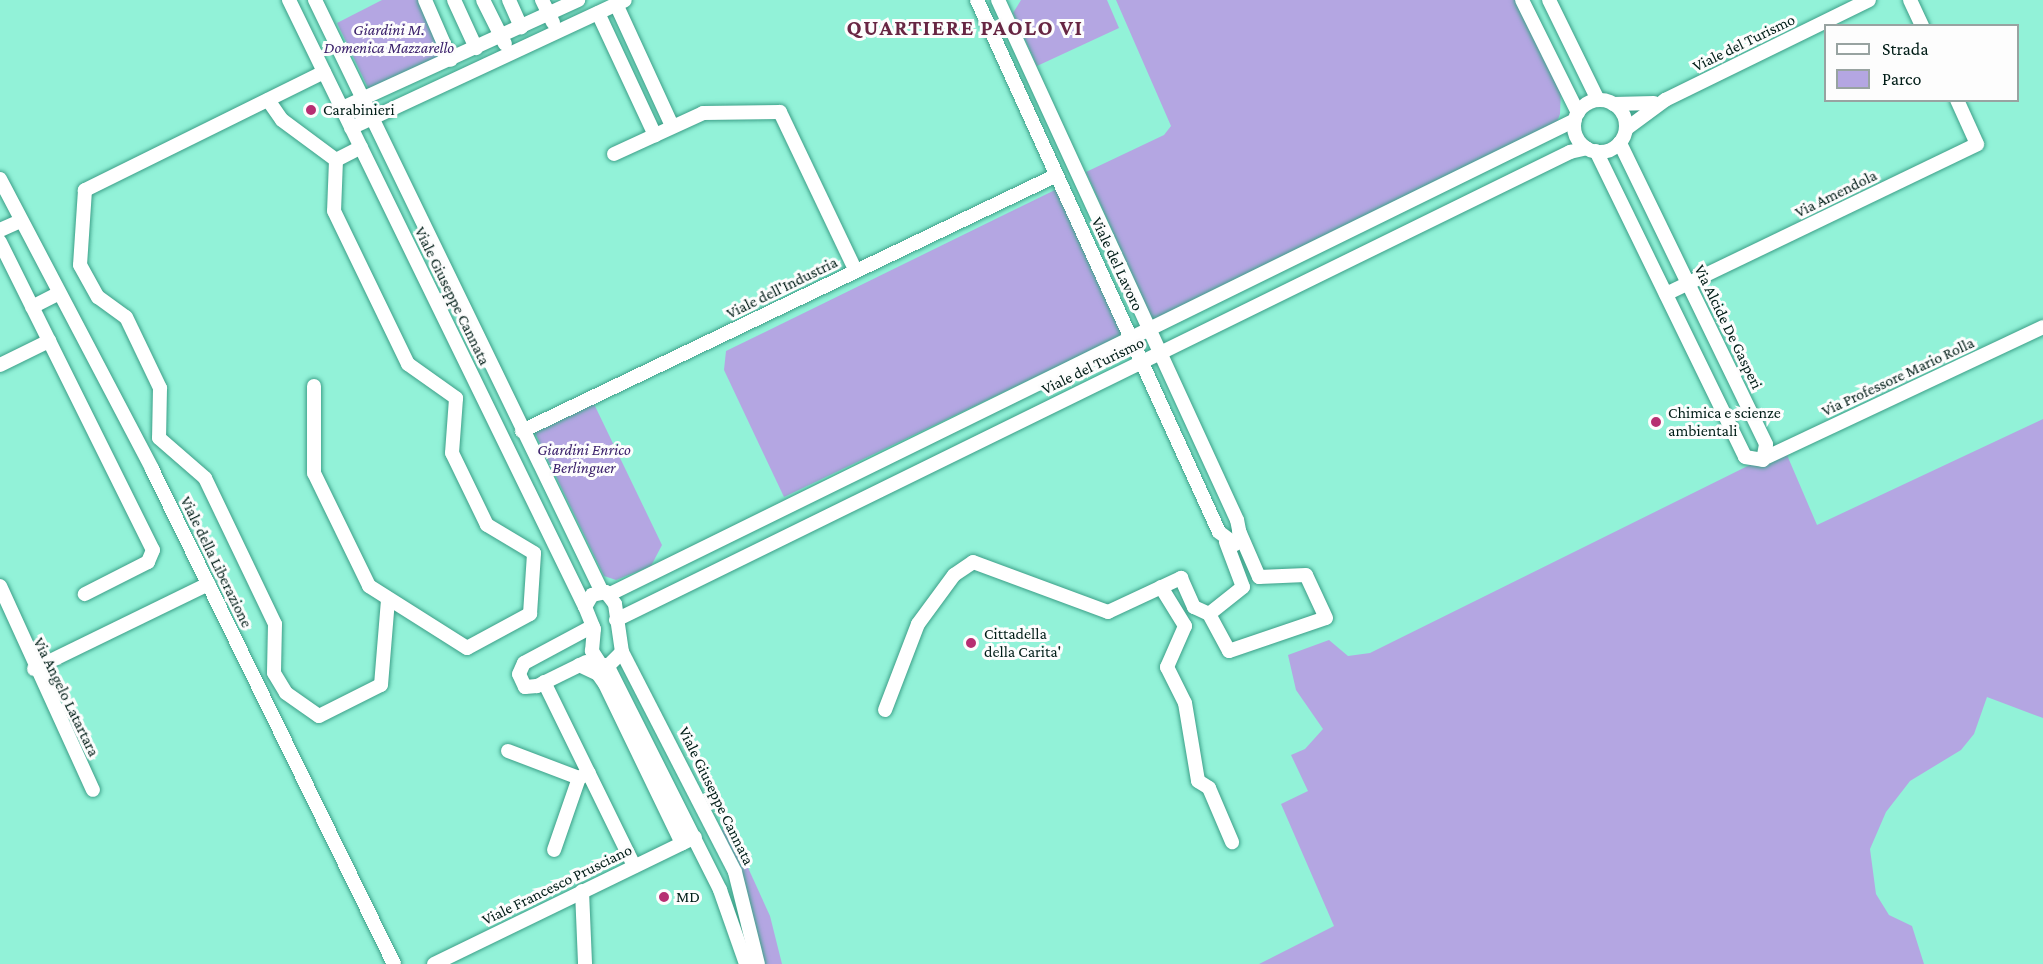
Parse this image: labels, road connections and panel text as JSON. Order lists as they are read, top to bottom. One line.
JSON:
{"streets":{"street":["Viale del Turismo","Via Amendola","Viale del Lavoro","Viale dell'Industria","Viale Giuseppe Cannata","Via Alcide De Gasperi","Via Professore Mario Rolla","Viale della Liberazione","Via Angelo Latartara","Viale Francesco Prusciano"]},"crossings":[["Viale del Turismo","Viale del Lavoro"],["Viale del Turismo","Viale Giuseppe Cannata"],["Viale del Turismo","Via Alcide De Gasperi"],["Via Amendola","Via Alcide De Gasperi"],["Viale del Lavoro","Viale dell'Industria"],["Viale dell'Industria","Viale Giuseppe Cannata"],["Viale Giuseppe Cannata","Viale Francesco Prusciano"],["Via Alcide De Gasperi","Via Professore Mario Rolla"]],"districts":["QUARTIERE PAOLO VI"],"parks":["Giardini M. Domenica Mazzarello","Giardini Enrico Berlinguer"],"places":["Carabinieri","Chimica e scienze ambientali","Cittadella della Carita'","MD"],"legend":["Strada","Parco"]}
